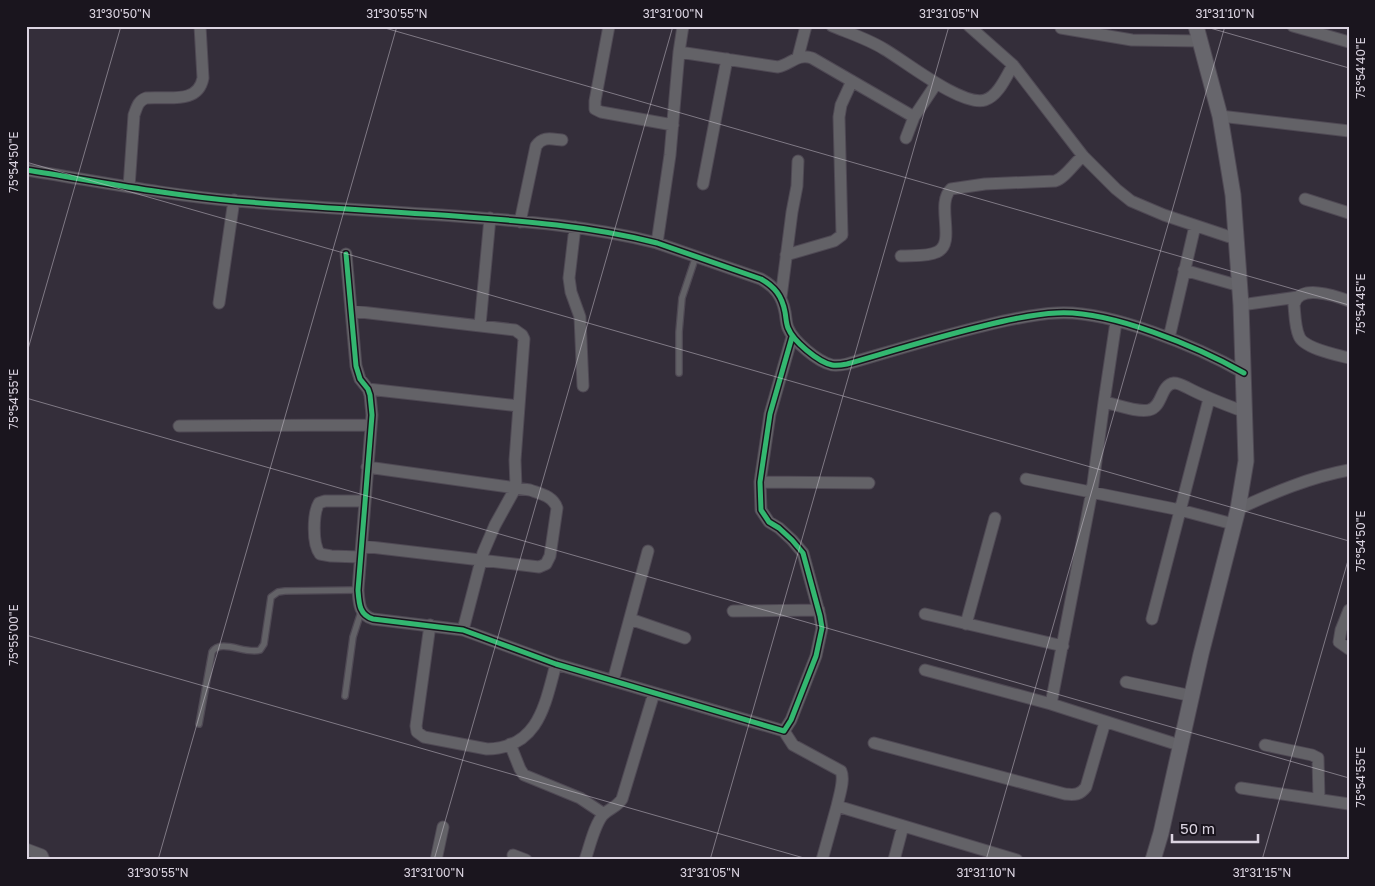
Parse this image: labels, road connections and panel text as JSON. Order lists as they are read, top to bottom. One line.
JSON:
{"scale_bar":"50 m","coordinates":["31°30'50\"N","31°30'55\"N","31°31'00\"N","31°31'05\"N","31°31'10\"N","75°54'40\"E","75°54'50\"E","75°54'45\"E","75°54'55\"E","75°55'00\"E","31°31'15\"N"]}
